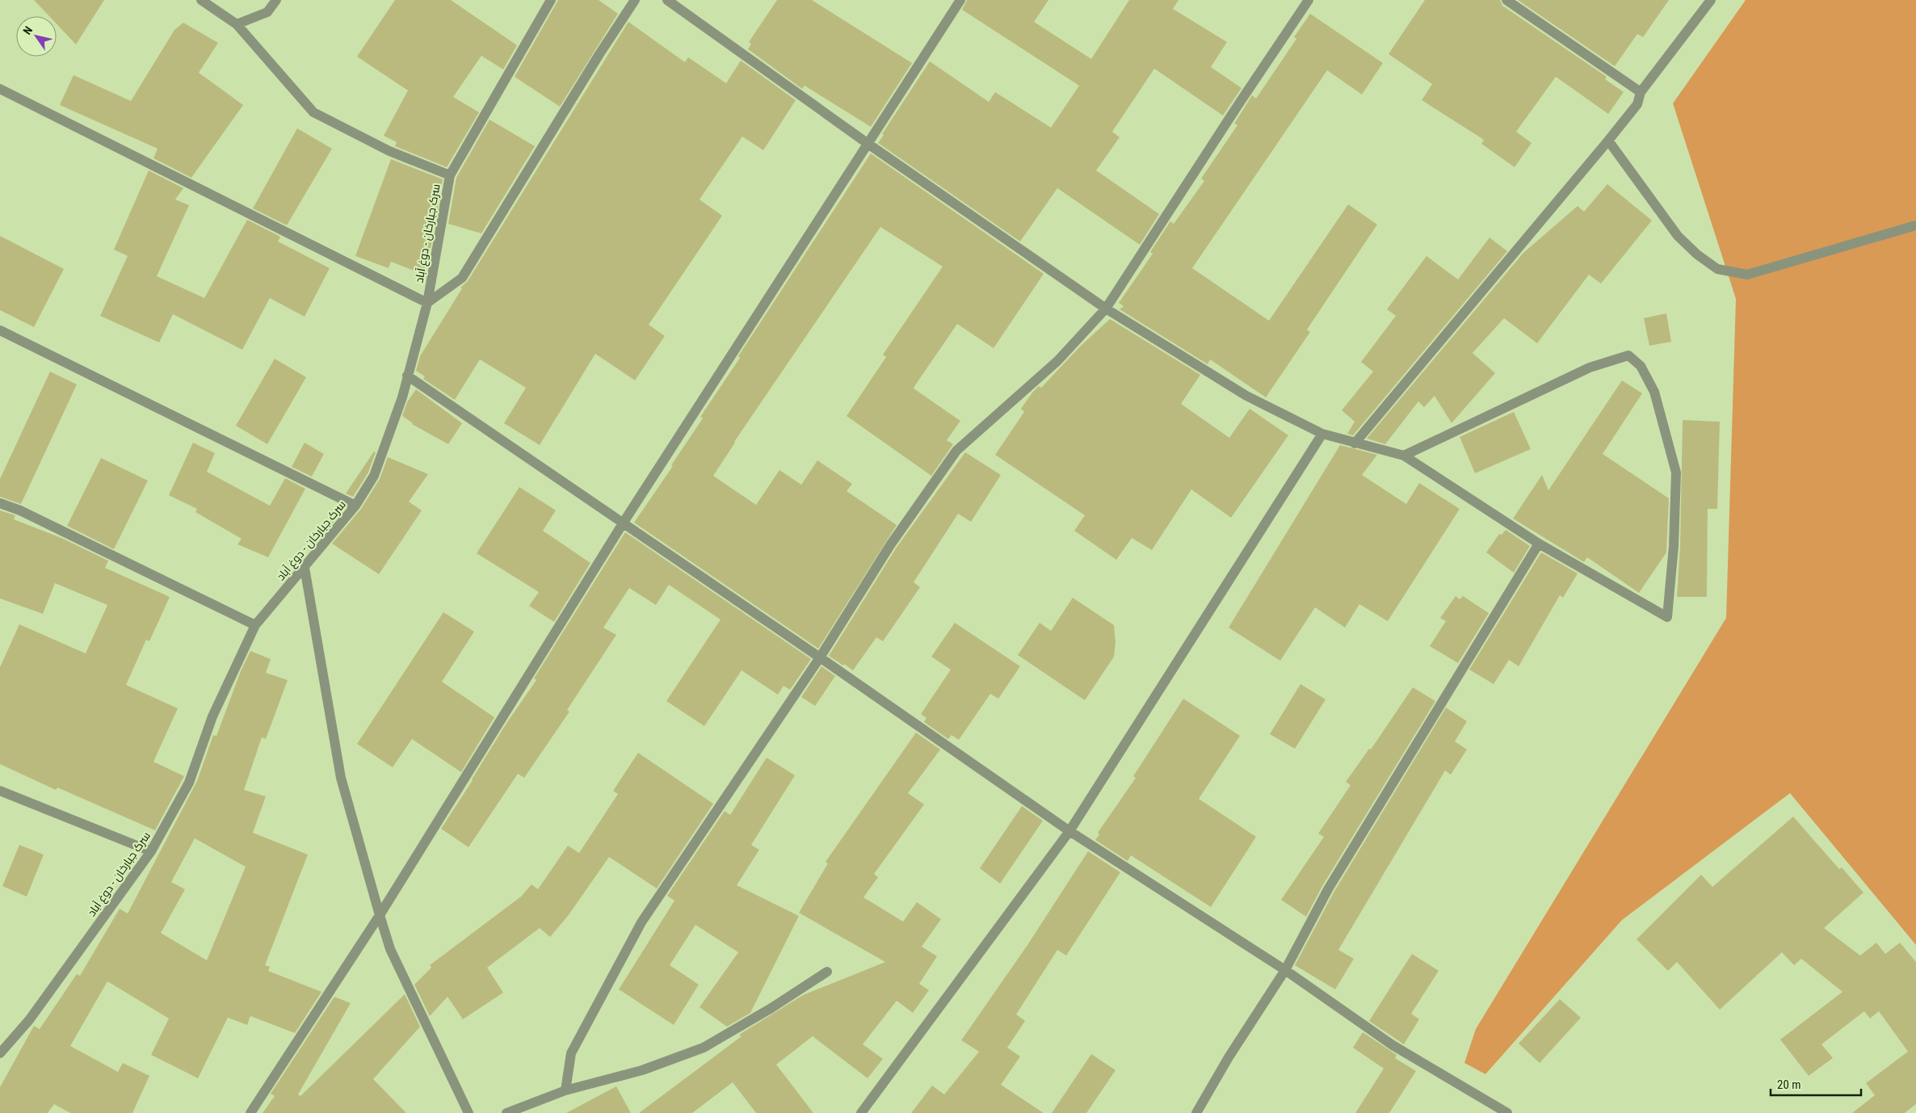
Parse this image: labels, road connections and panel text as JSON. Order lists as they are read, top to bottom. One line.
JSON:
{"streets":{"street":["سرک جبارخان - دوغ آباد"]},"scale_bar":"20 m","north":"top left"}
